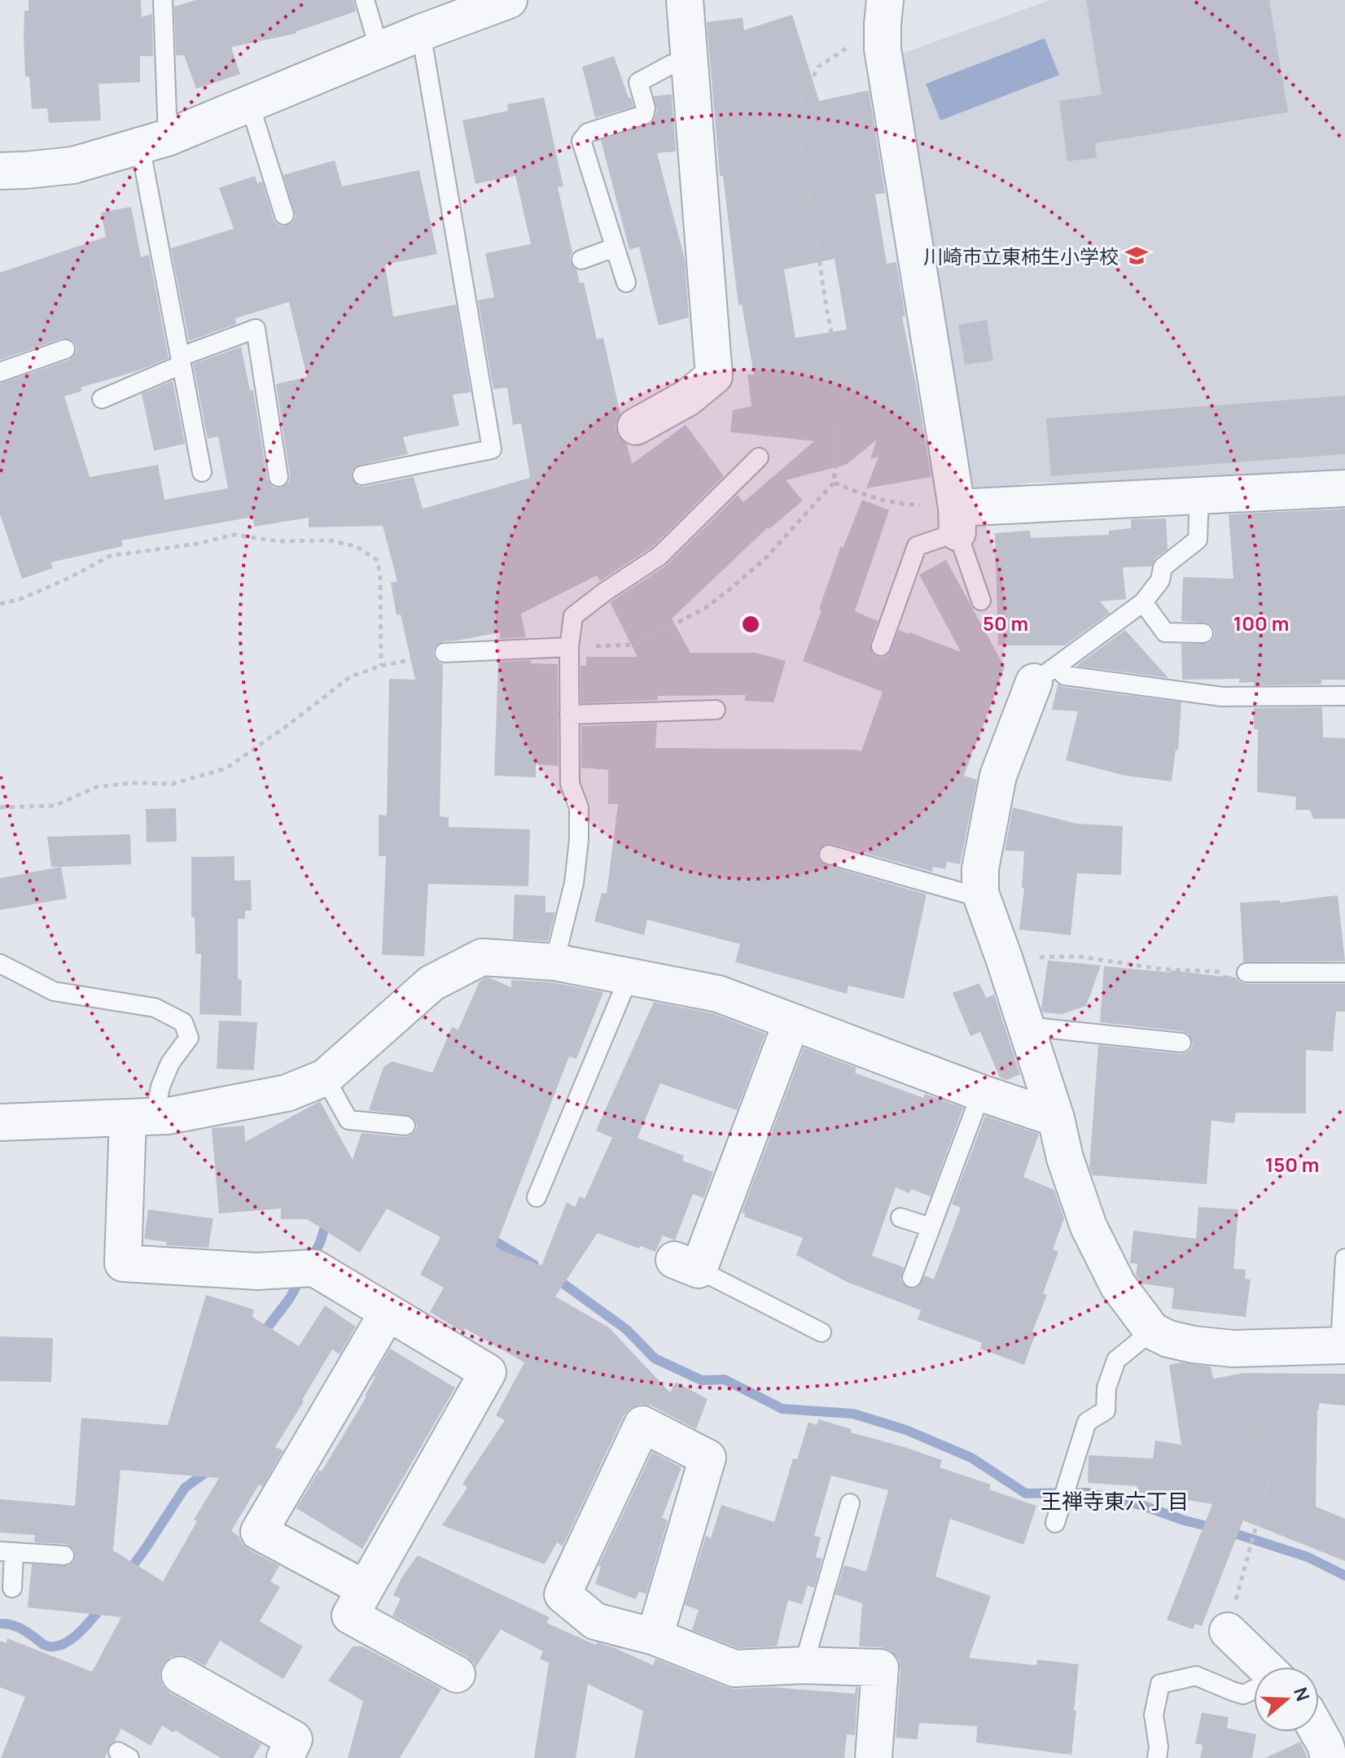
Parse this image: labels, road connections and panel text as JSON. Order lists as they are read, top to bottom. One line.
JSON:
{"districts":["王禅寺東六丁目"],"places":{"school or university":["川崎市立東柿生小学校"]},"north":"right","rings":["50 m","100 m","150 m"]}
